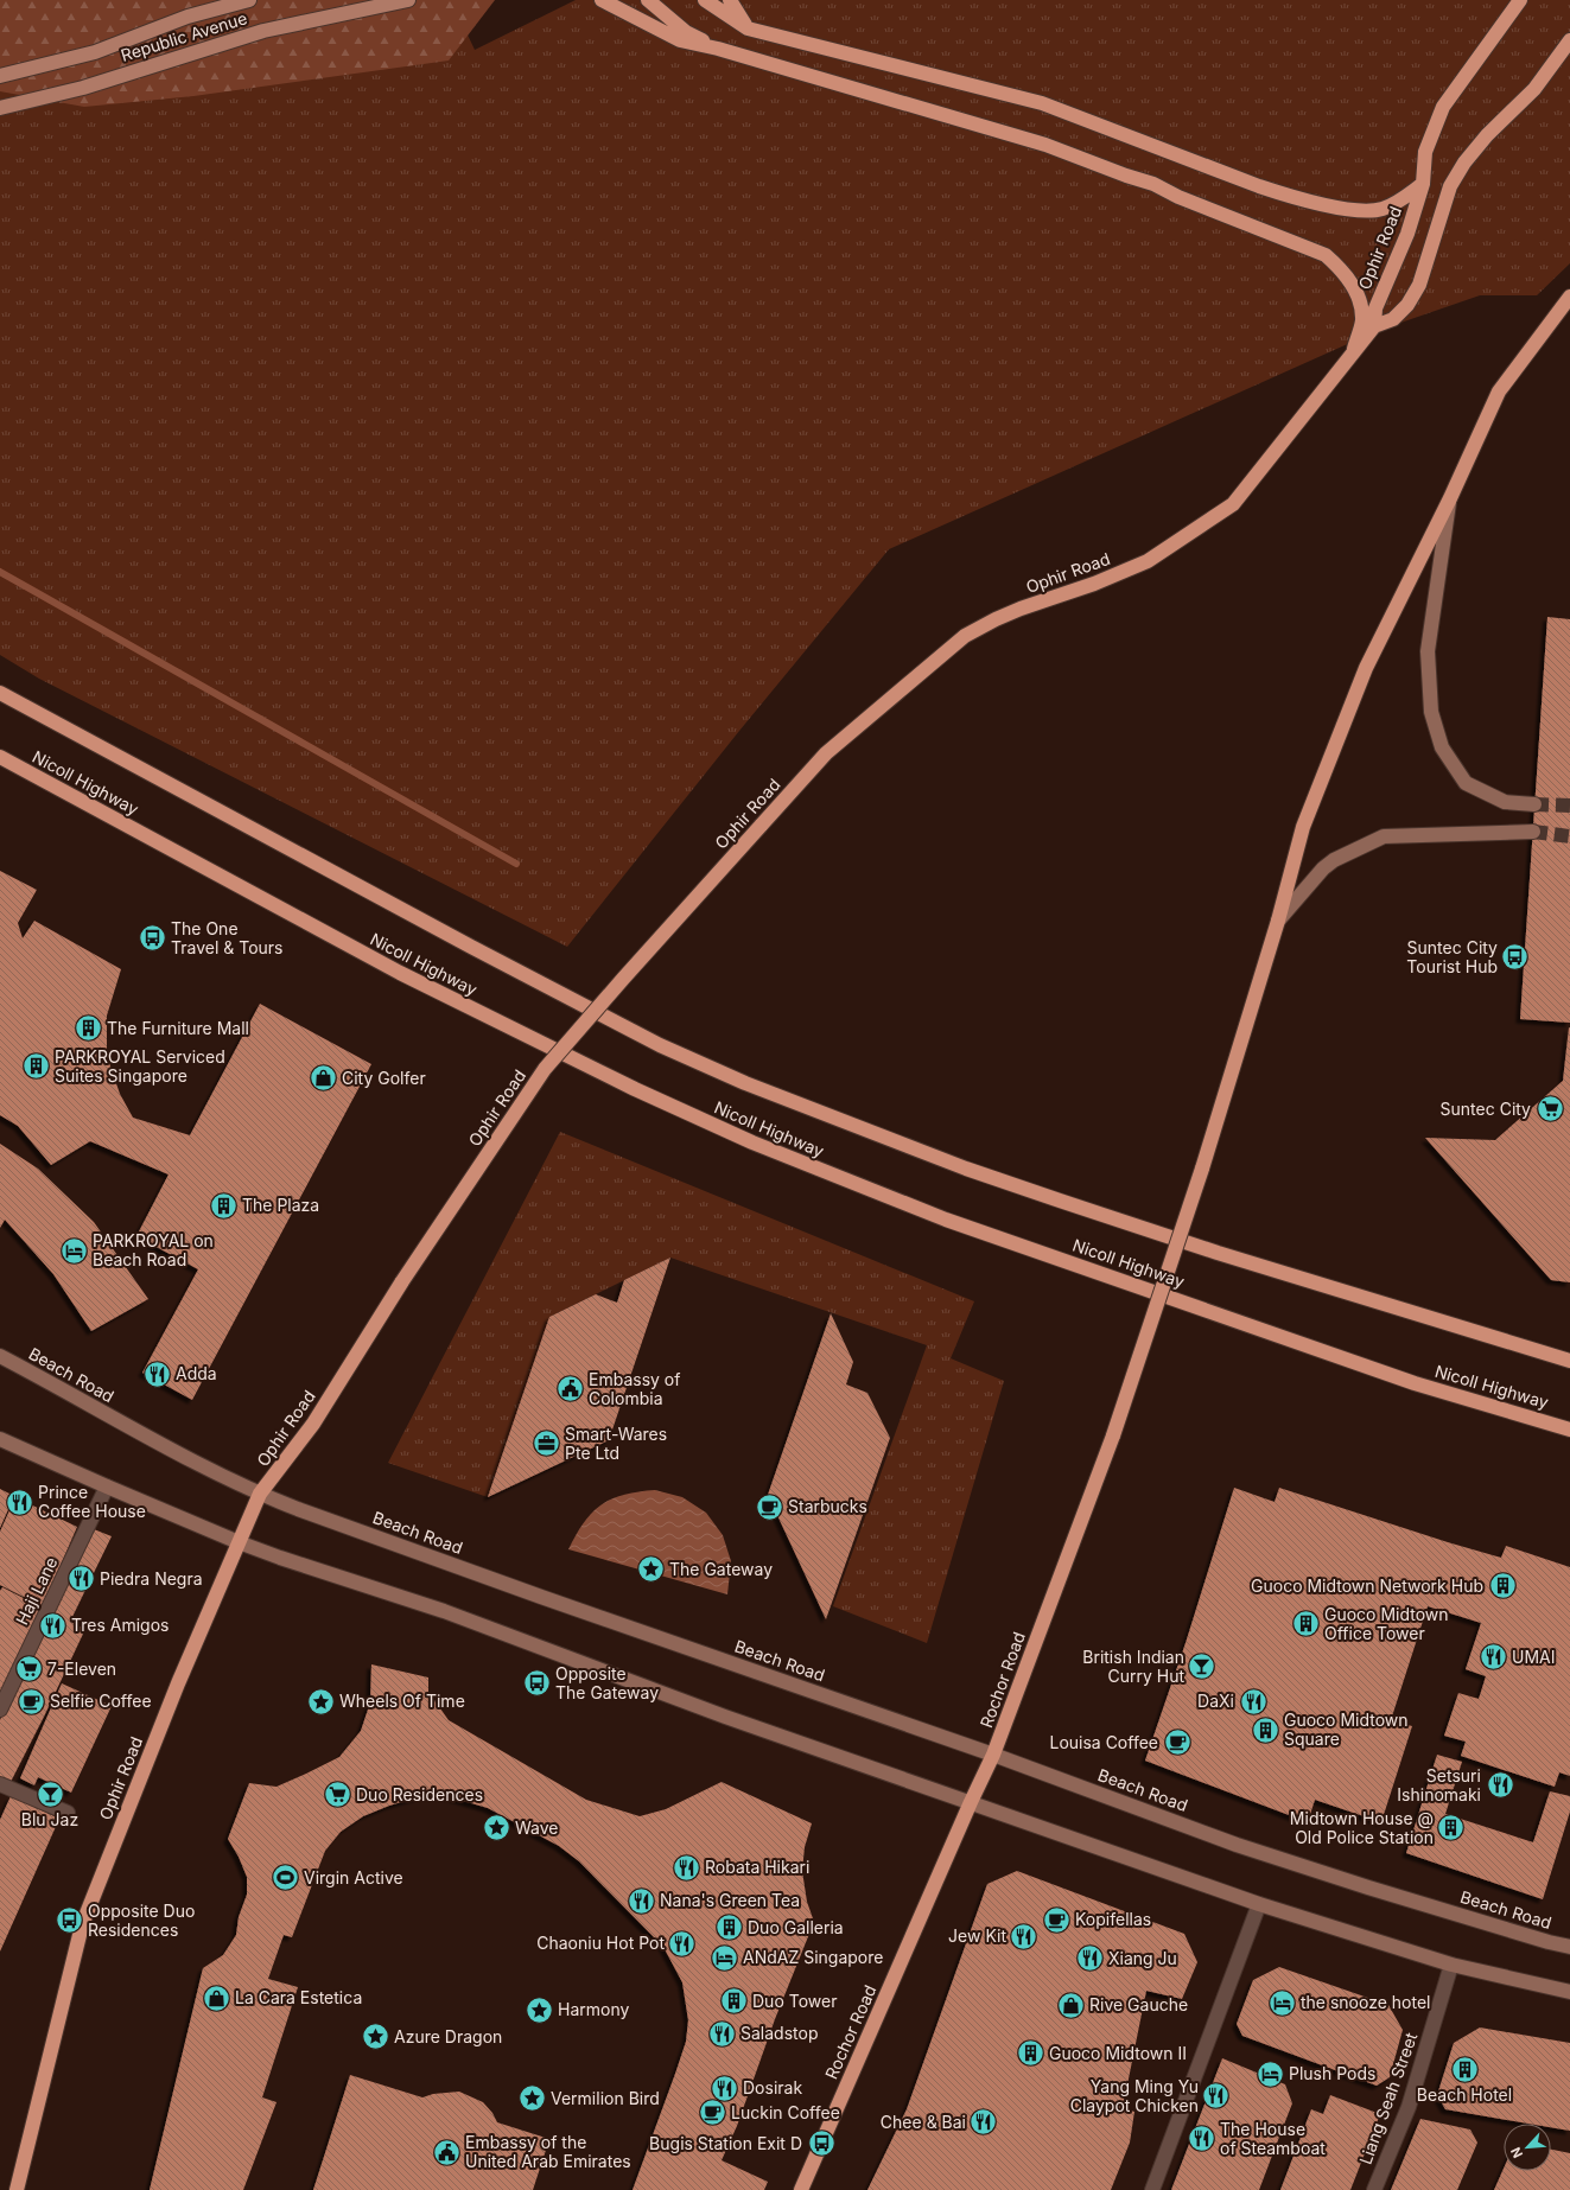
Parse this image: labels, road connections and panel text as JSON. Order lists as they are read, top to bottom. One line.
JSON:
{"streets":{"highway":["Ophir Road","Nicoll Highway","Rochor Road"],"main road":["Republic Avenue","Beach Road"],"street":["Haji Lane","Liang Seah Street"]},"crossings":[["Ophir Road","Beach Road"],["Beach Road","Rochor Road"]],"places":{"bus stop":["The One Travel & Tours","Suntec City Tourist Hub","Opposite The Gateway","Opposite Duo Residences","Bugis Station Exit D"],"building":["The Furniture Mall","PARKROYAL Serviced Suites Singapore","The Plaza","Guoco Midtown Network Hub","Guoco Midtown Office Tower","Guoco Midtown Square","Midtown House @ Old Police Station","Duo Galleria","Duo Tower","Guoco Midtown II","Beach Hotel"],"shop":["City Golfer","La Cara Estetica","Rive Gauche"],"supermarket":["Suntec City","7-Eleven","Duo Residences"],"hotel":["PARKROYAL on Beach Road","ANdAZ Singapore","the snooze hotel","Plush Pods"],"restaurant":["Adda","Prince Coffee House","Piedra Negra","Tres Amigos","UMAI","DaXi","Setsuri Ishinomaki","Robata Hikari","Nana's Green Tea","Jew Kit","Chaoniu Hot Pot","Xiang Ju","Saladstop","Dosirak","Yang Ming Yu Claypot Chicken","Chee & Bai","The House of Steamboat"],"public building":["Embassy of Colombia","Embassy of the United Arab Emirates"],"office":["Smart-Wares Pte Ltd"],"cafe":["Starbucks","Selfie Coffee","Louisa Coffee","Kopifellas","Luckin Coffee"],"place":["The Gateway","Wheels Of Time","Wave","Harmony","Azure Dragon","Vermilion Bird"],"bar":["British Indian Curry Hut","Blu Jaz"],"sports":["Virgin Active"]},"north":"bottom left"}
